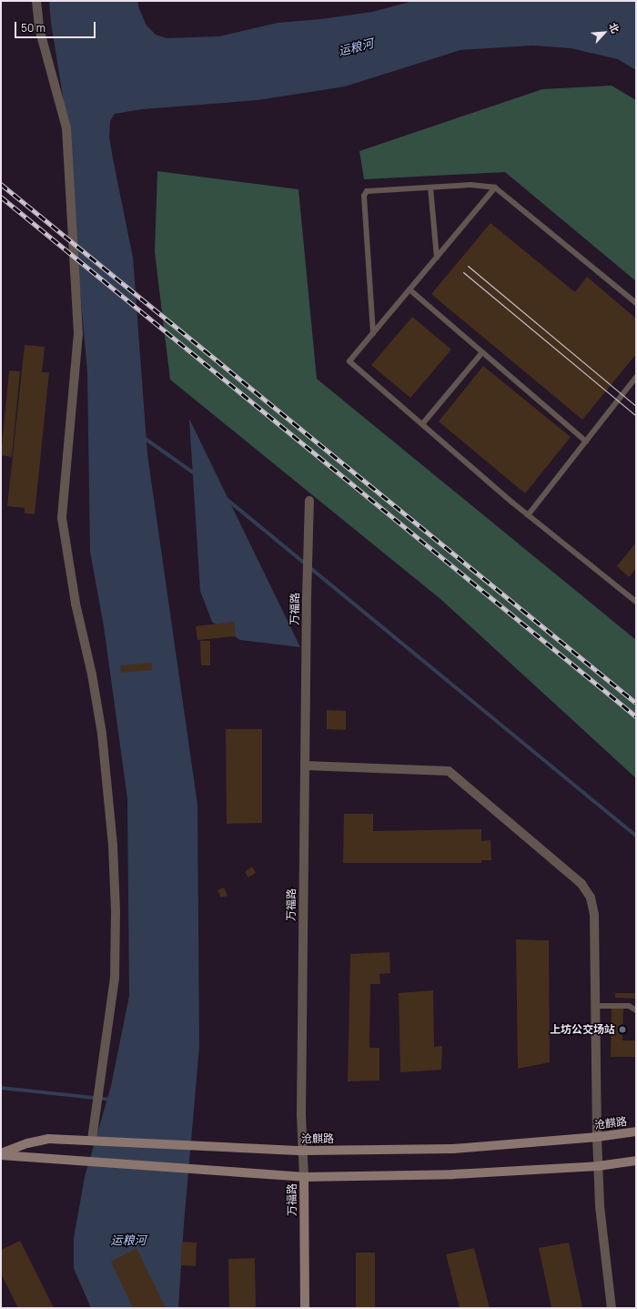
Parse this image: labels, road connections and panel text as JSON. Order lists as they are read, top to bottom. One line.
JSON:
{"streets":{"main road":["万福路","沧麒路"]},"crossings":[["万福路","沧麒路"]],"water":["运粮河"],"places":["上坊公交场站"],"scale_bar":"50 m","north":"top right"}
